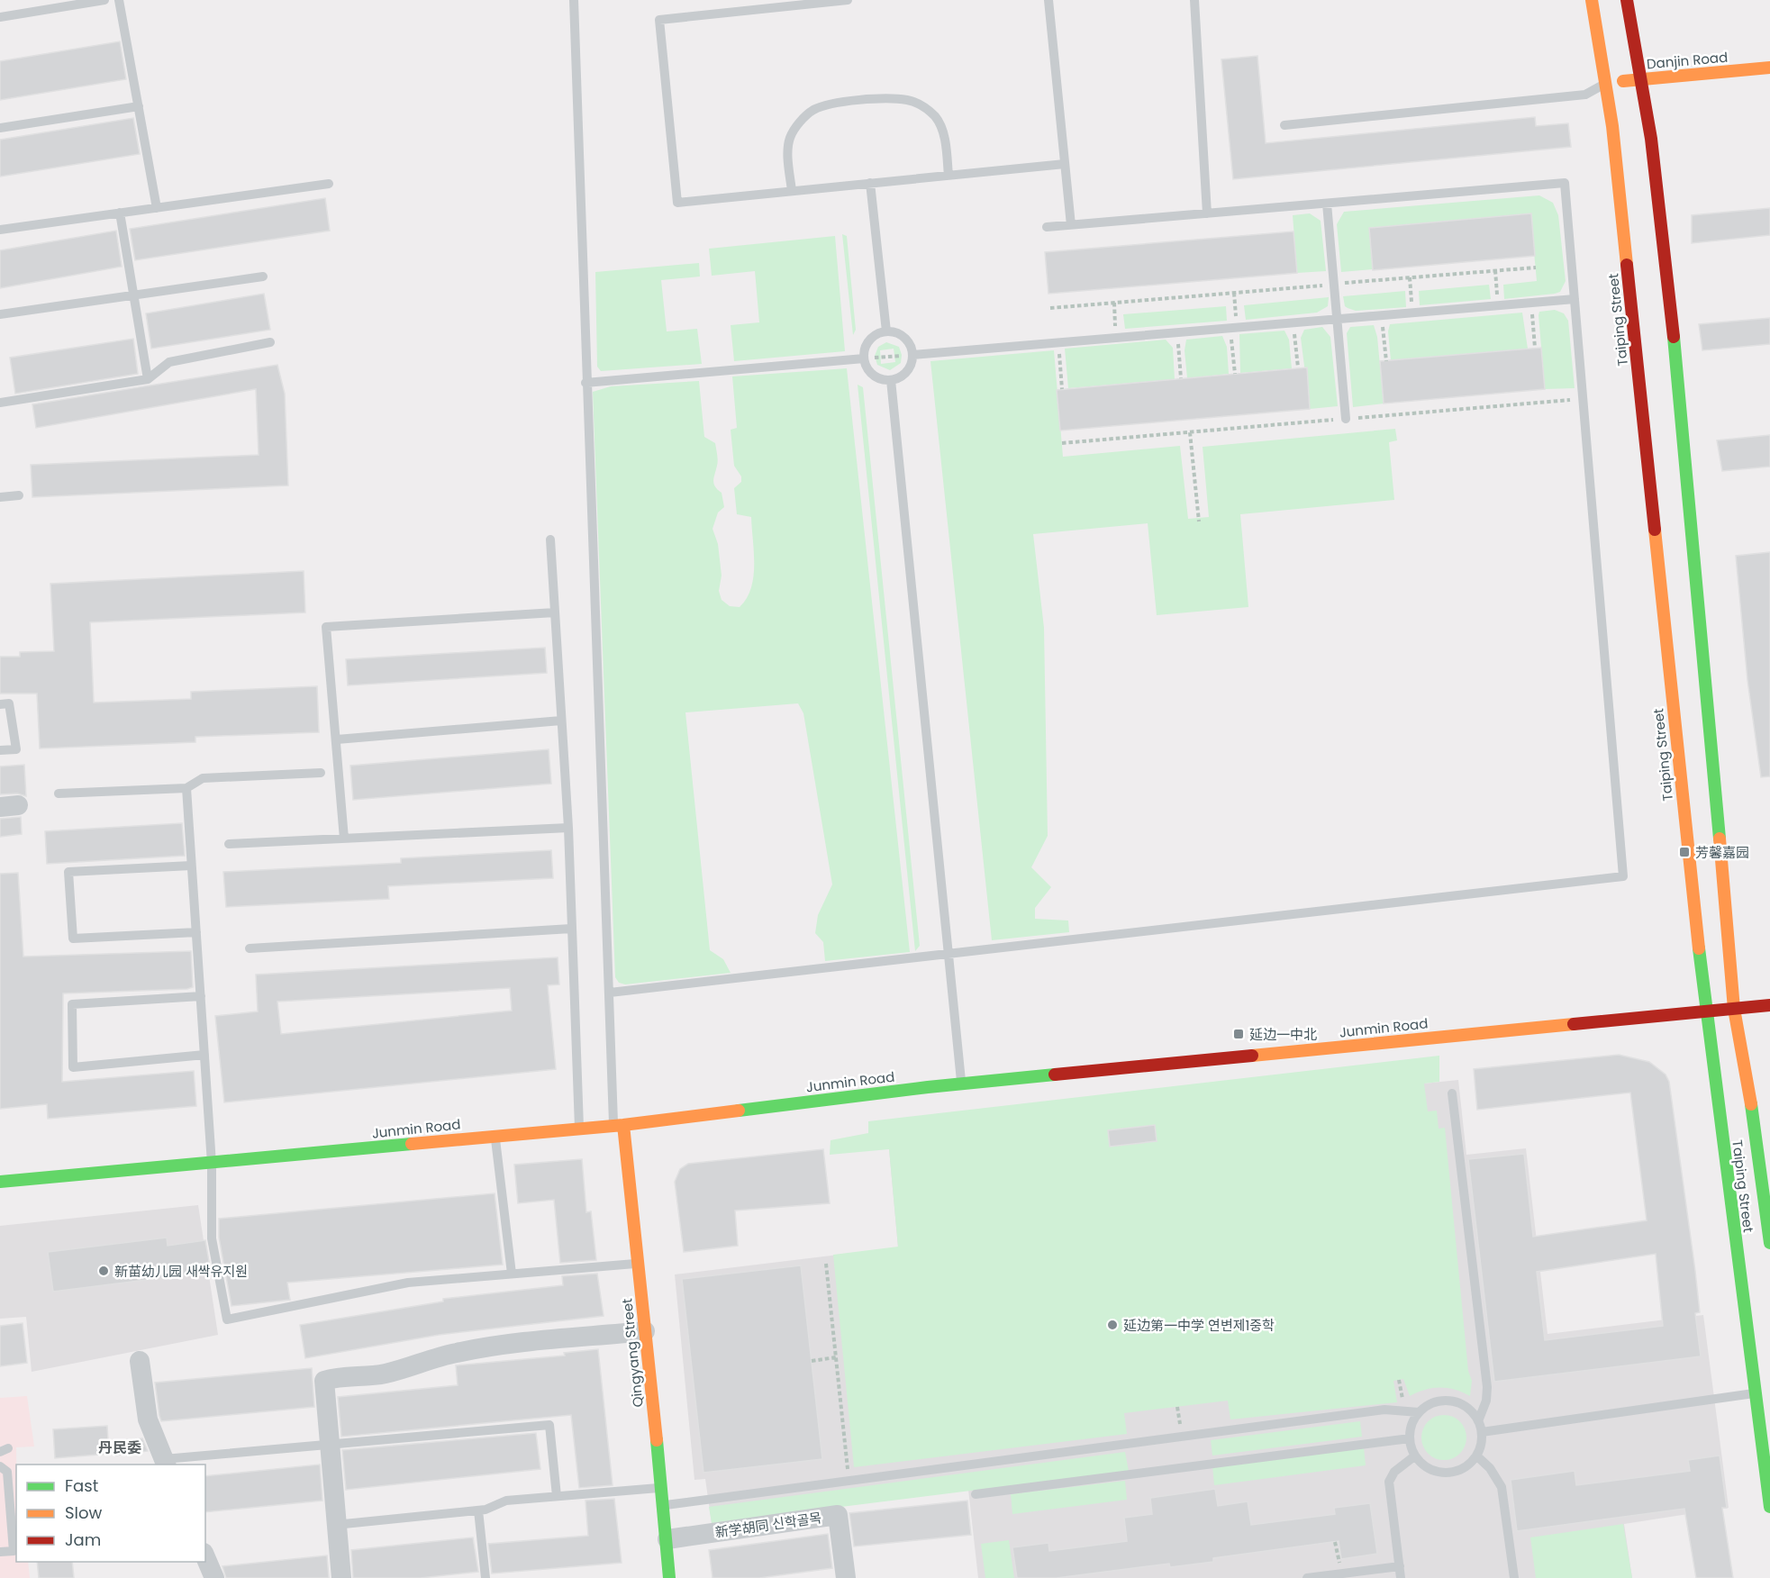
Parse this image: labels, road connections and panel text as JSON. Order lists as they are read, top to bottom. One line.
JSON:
{"streets":{"main road":["Danjin Road","Taiping Street","Junmin Road","Qingyang Street"],"street":["新学胡同 신학골목"]},"crossings":[["Danjin Road","Taiping Street"],["Taiping Street","Junmin Road"],["Junmin Road","Qingyang Street"],["Qingyang Street","新学胡同 신학골목"]],"districts":["丹民委"],"places":{"transit":["芳馨嘉园","延边一中北"],"other":["新苗幼儿园 새싹유지원","延边第一中学 연변제1중학"]},"legend":["Fast","Slow","Jam"]}
